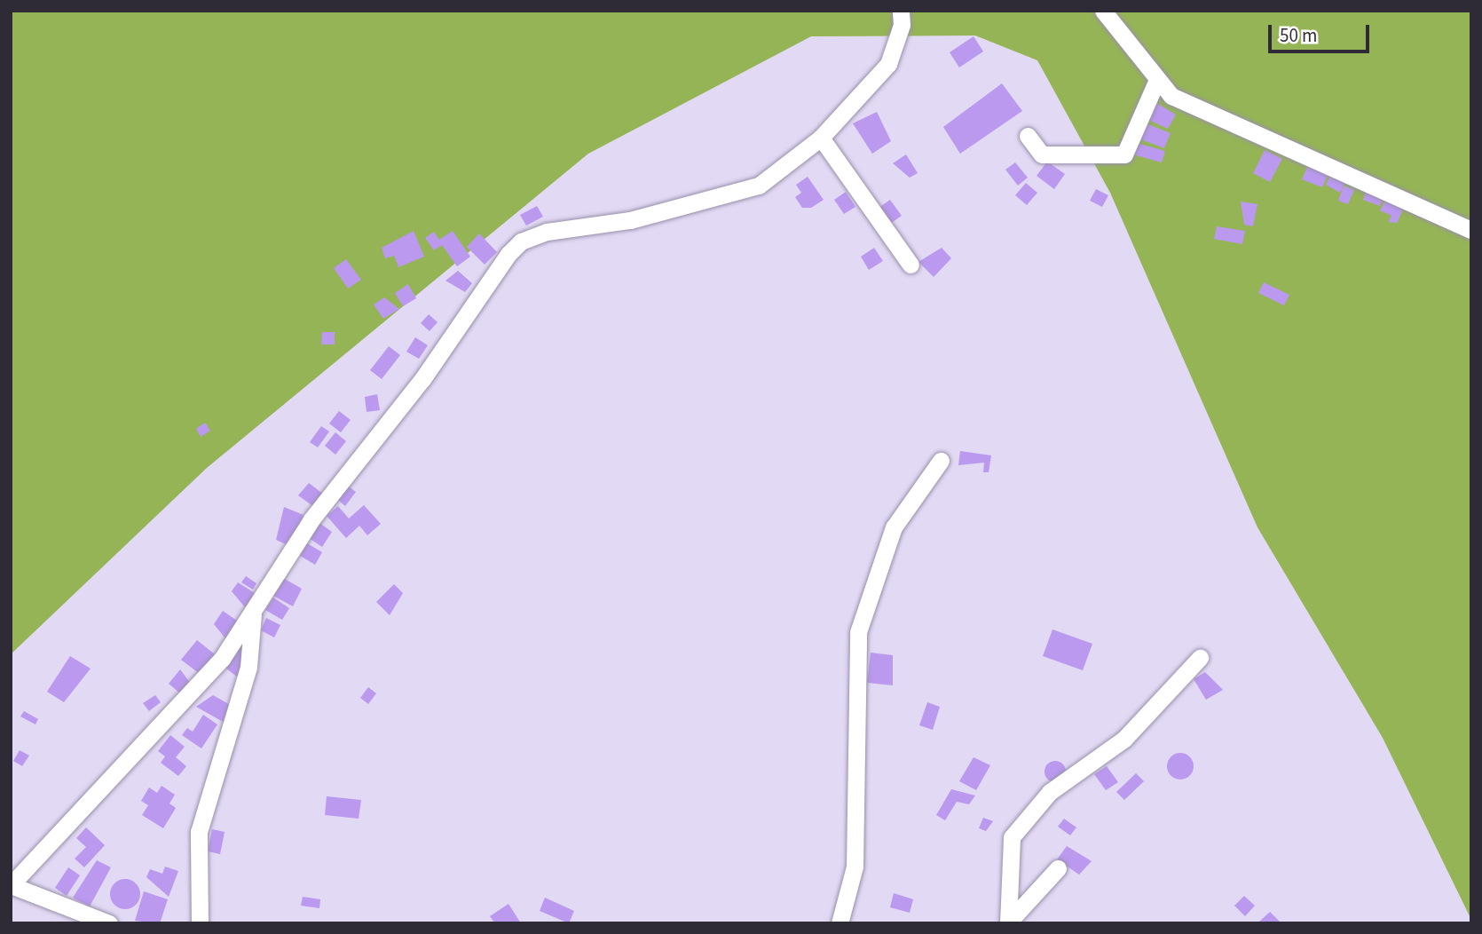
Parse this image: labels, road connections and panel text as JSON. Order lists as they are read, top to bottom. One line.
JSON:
{"scale_bar":"50 m"}
